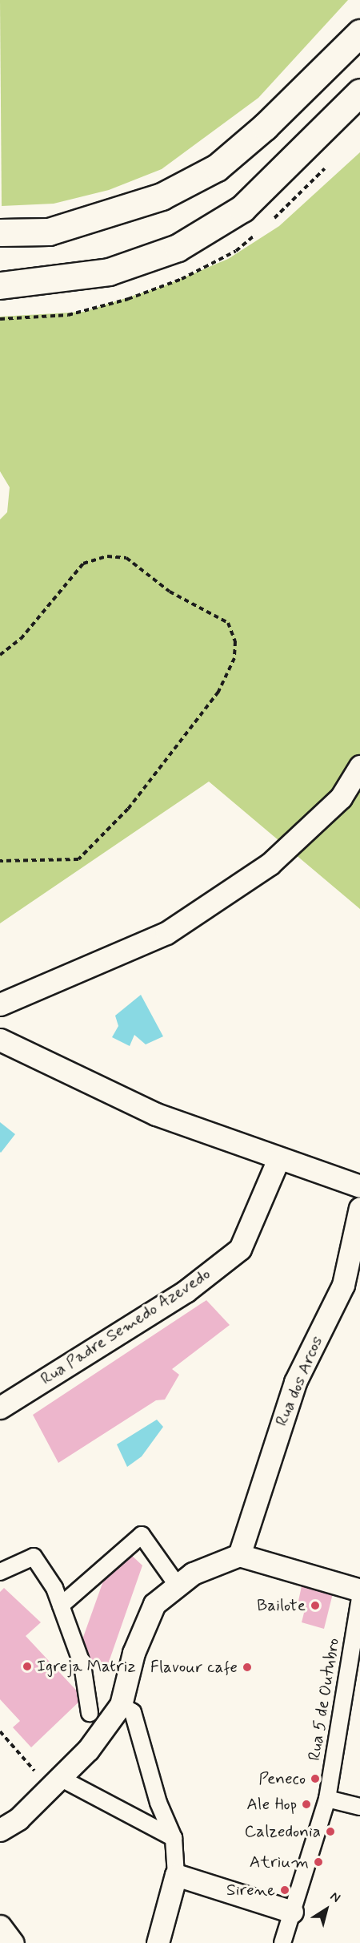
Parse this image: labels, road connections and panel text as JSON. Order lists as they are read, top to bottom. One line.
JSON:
{"streets":{"street":["Rua Padre Semedo Azevedo","Rua dos Arcos","Rua 5 de Outubro"]},"places":["Bailote","Igreja Matriz","Flavour cafe","Peneco","Ale Hop","Calzedonia","Atrium","Sirene"],"north":"top right"}
